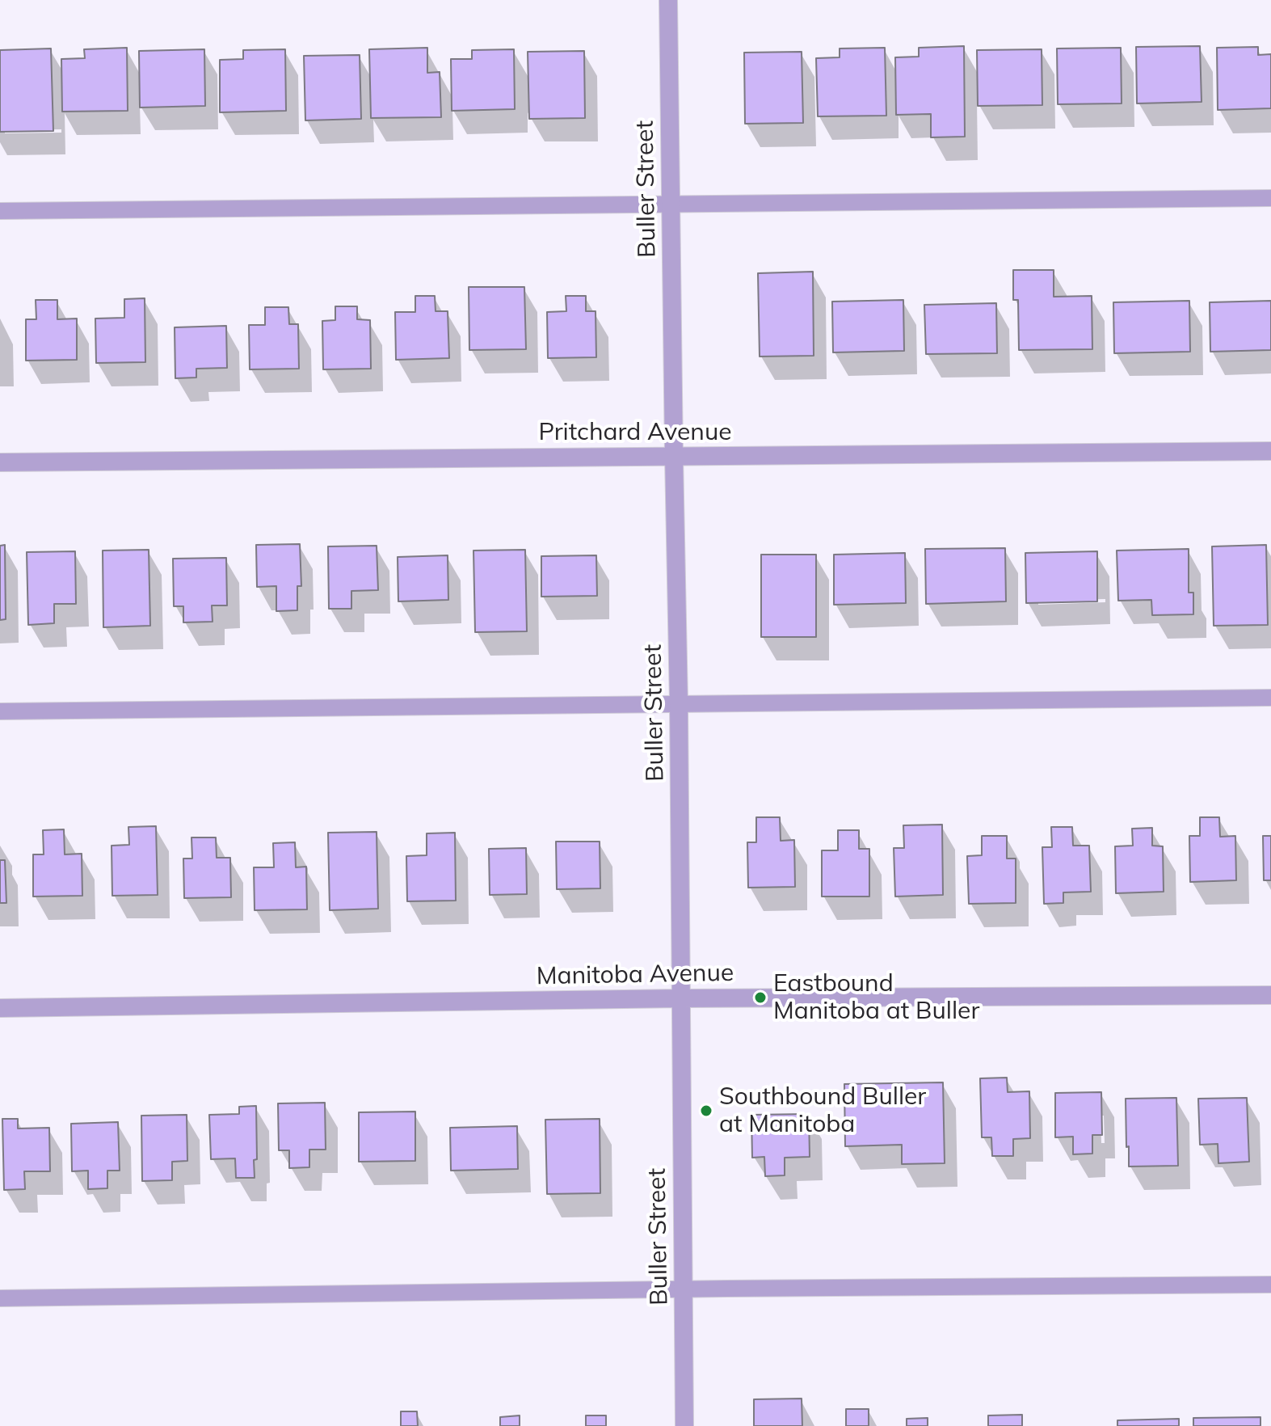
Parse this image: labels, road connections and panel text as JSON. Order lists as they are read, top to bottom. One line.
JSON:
{"streets":{"street":["Buller Street","Pritchard Avenue","Manitoba Avenue"]},"crossings":[["Buller Street","Pritchard Avenue"],["Buller Street","Manitoba Avenue"]],"places":["Eastbound Manitoba at Buller","Southbound Buller at Manitoba"]}
